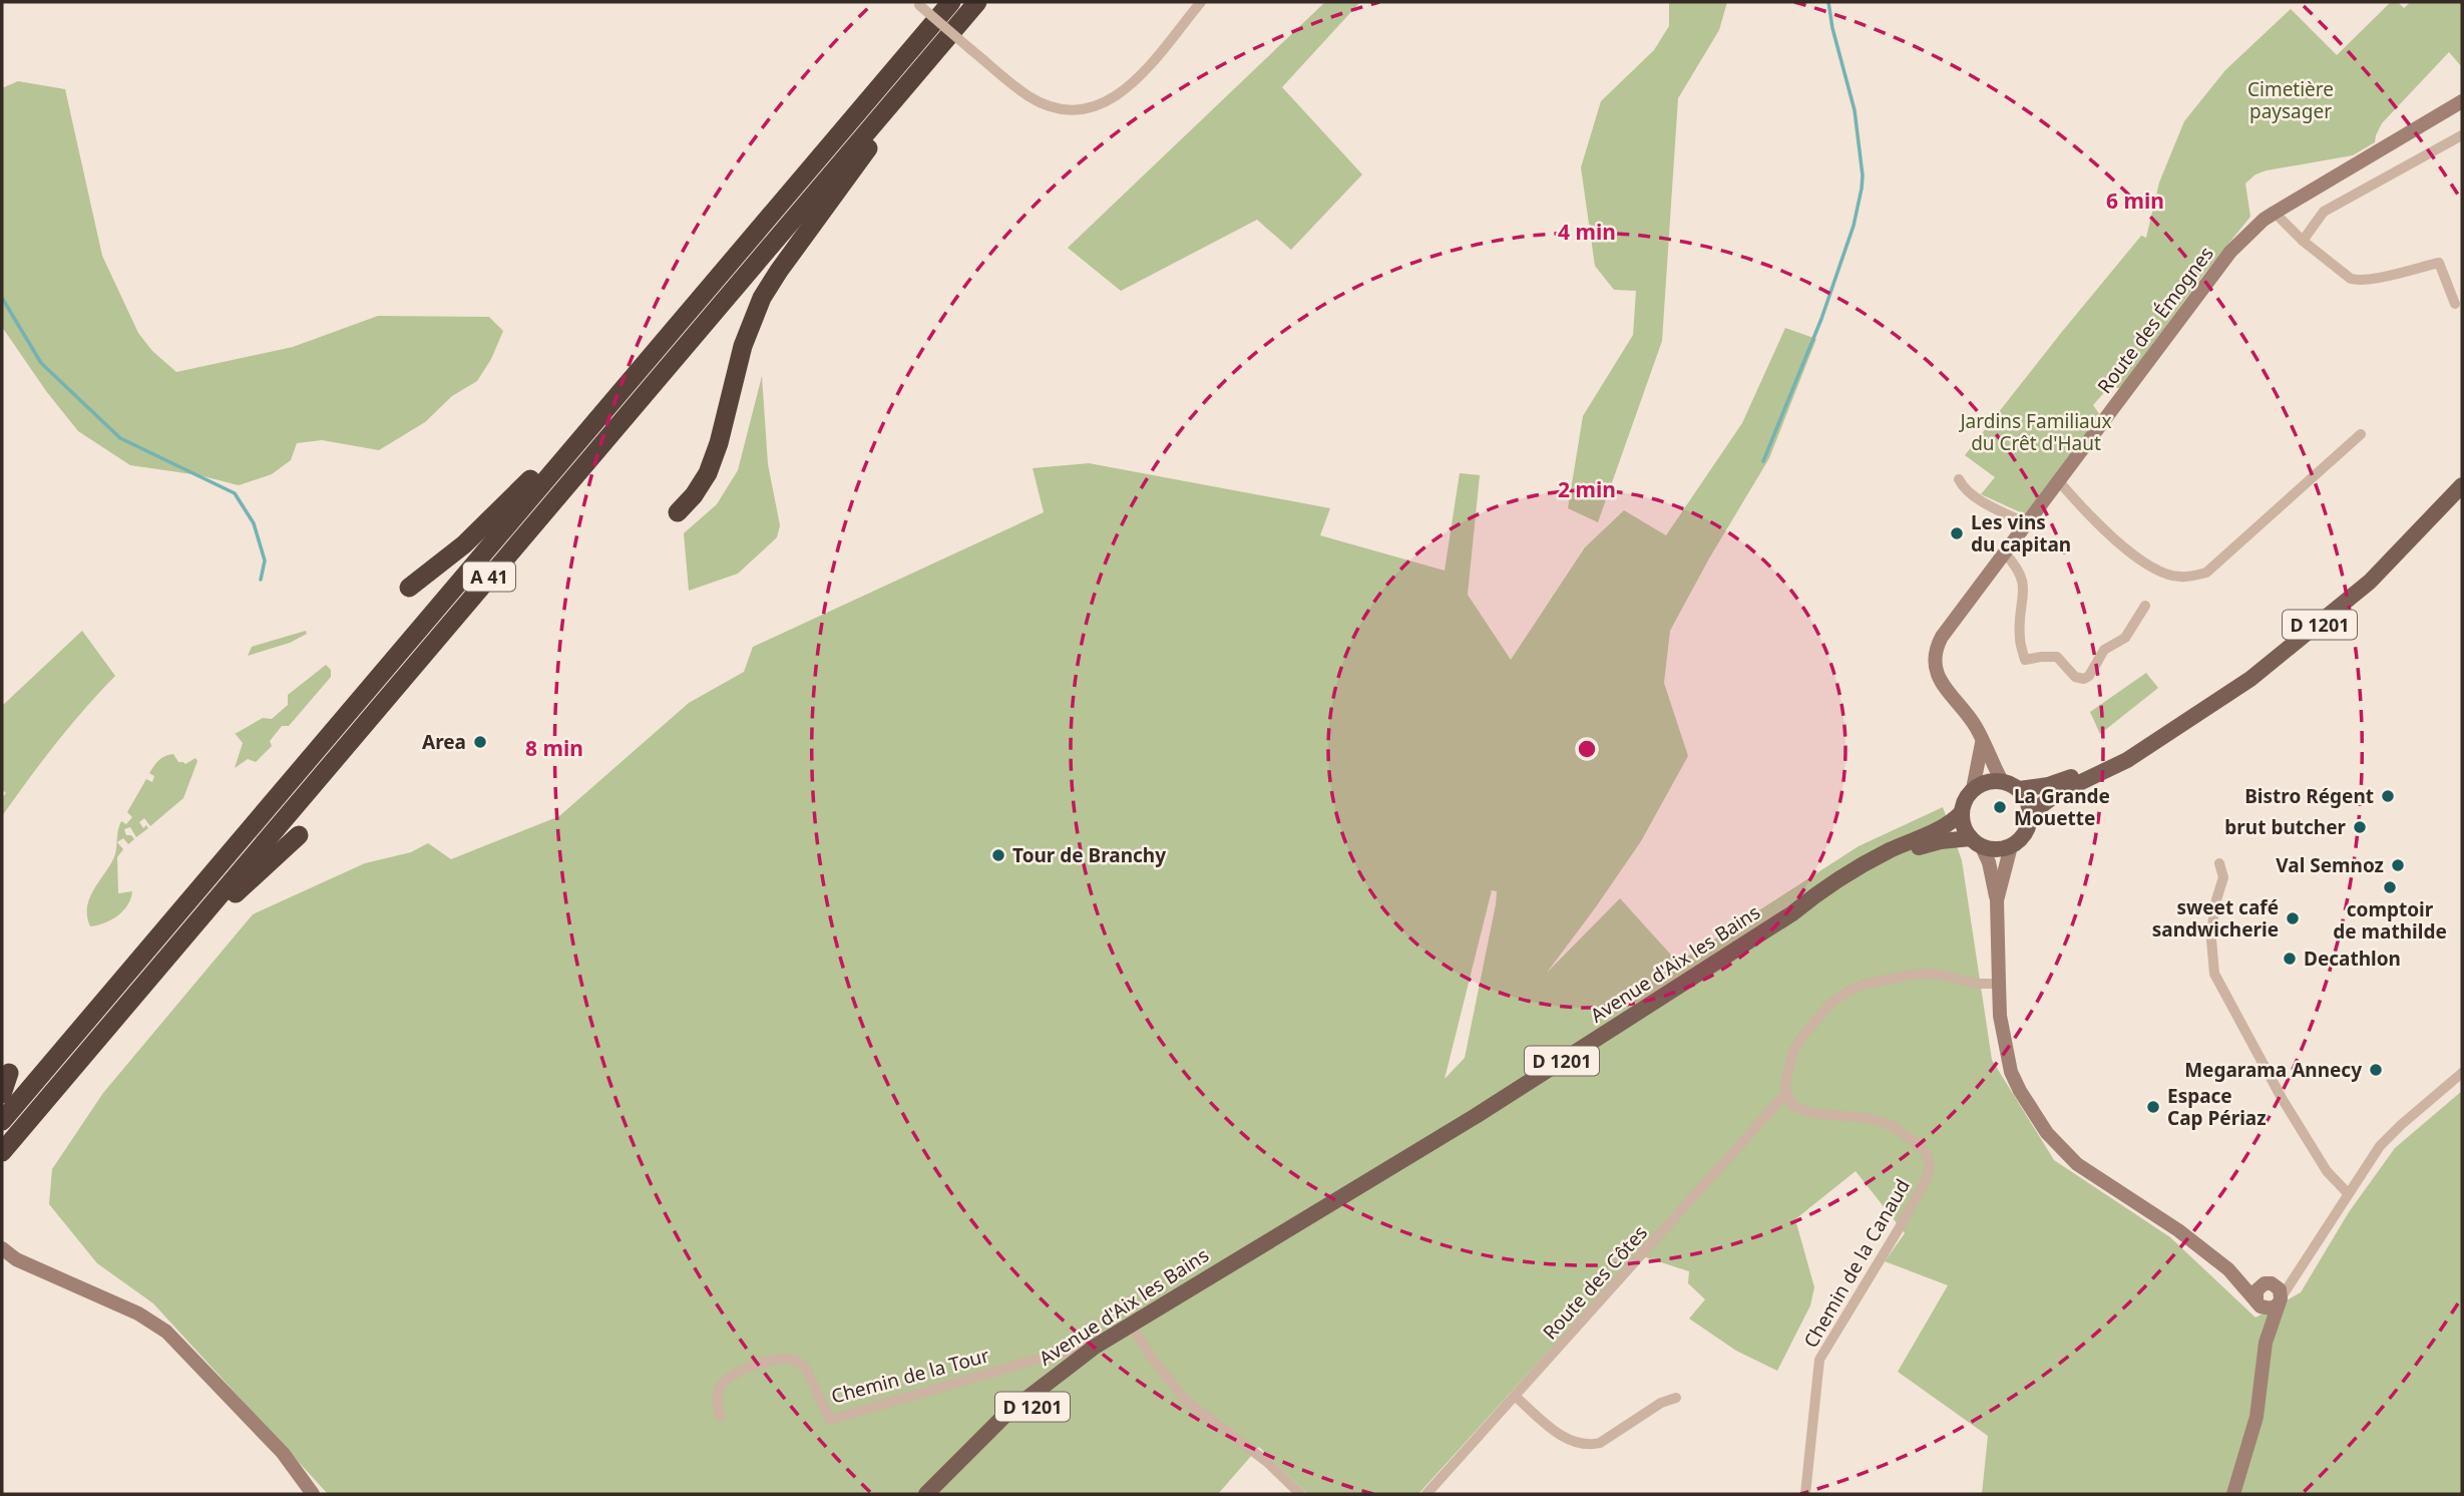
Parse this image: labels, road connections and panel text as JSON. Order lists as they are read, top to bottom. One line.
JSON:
{"streets":{"highway":["A 41"],"main road":["D 1201","Avenue d'Aix les Bains"],"street":["Route des Émognes","Chemin de la Canaud","Route des Côtes","Chemin de la Tour"]},"crossings":[["Route des Émognes","Avenue d'Aix les Bains"],["Avenue d'Aix les Bains","Chemin de la Tour"],["Chemin de la Canaud","Route des Côtes"]],"parks":["Cimetière paysager","Jardins Familiaux du Crêt d'Haut"],"places":["Les vins du capitan","Area","Bistro Régent","La Grande Mouette","brut butcher","Tour de Branchy","Val Semnoz","comptoir de mathilde","sweet café sandwicherie","Decathlon","Megarama Annecy","Espace Cap Périaz"],"rings":["6 min","4 min","2 min","8 min"]}
